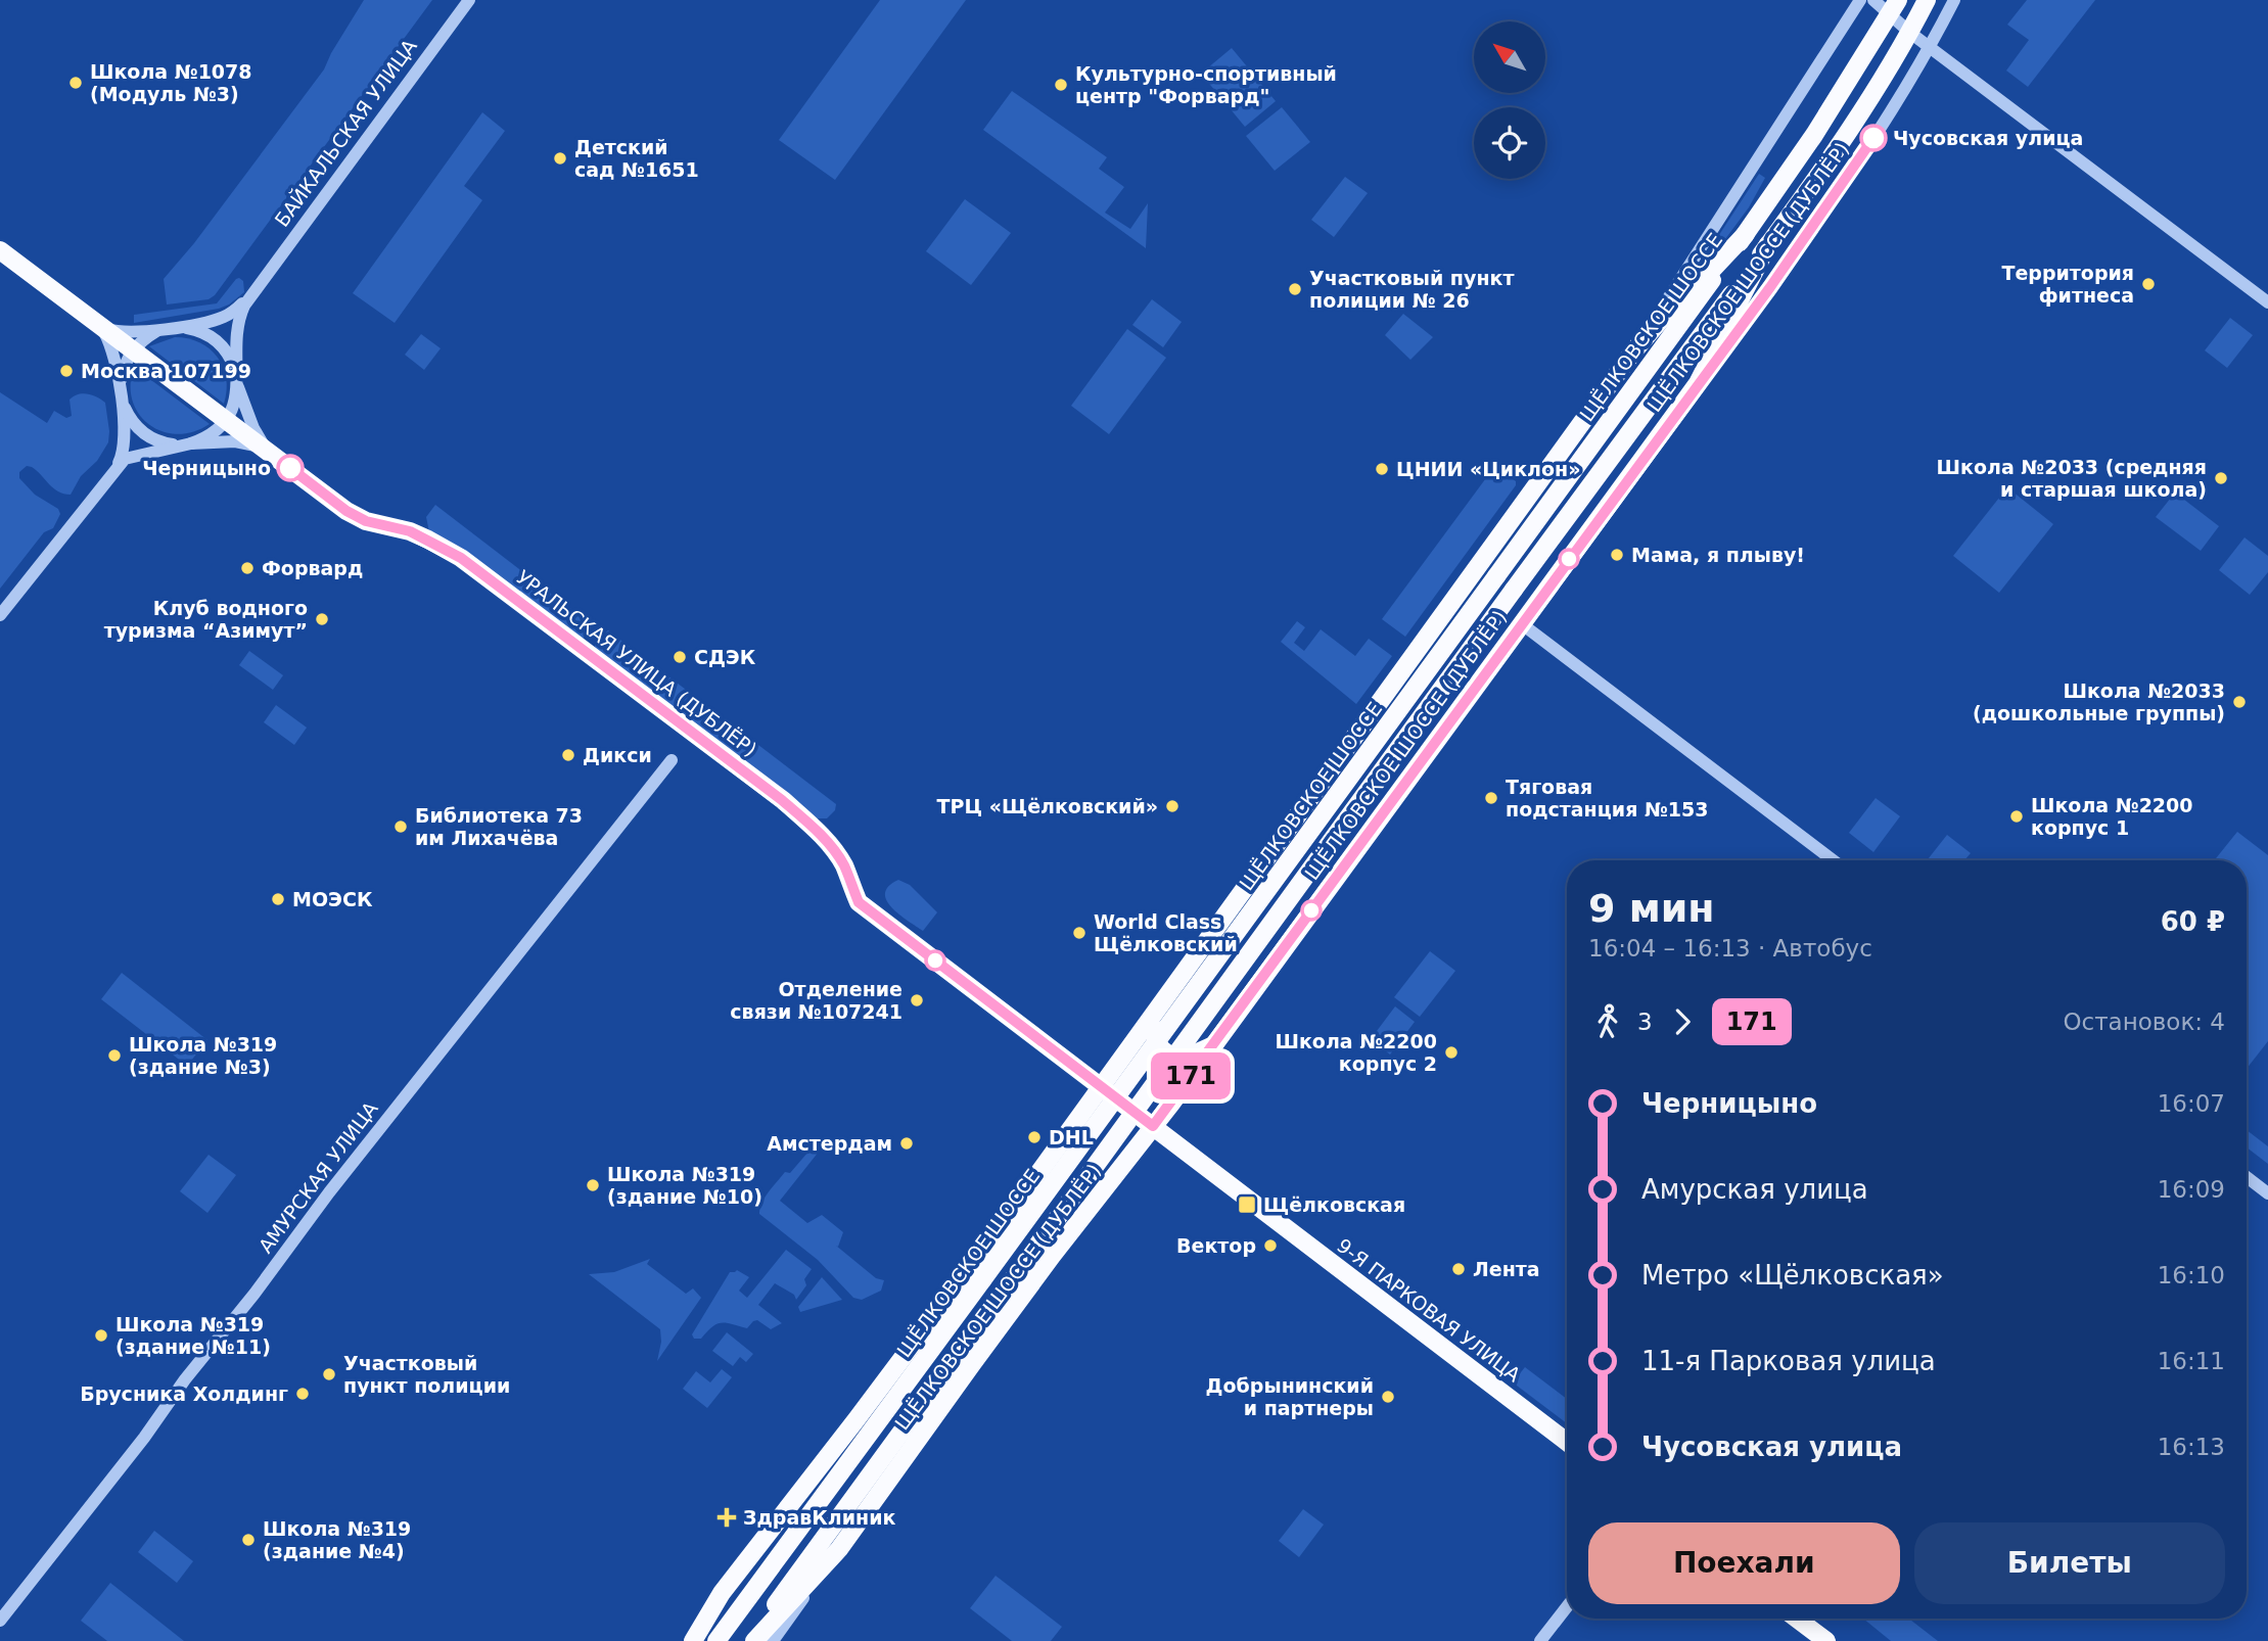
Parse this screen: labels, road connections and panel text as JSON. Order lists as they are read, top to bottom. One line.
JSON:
{"streets":{"main road":["ЩЁЛКОВСКОЕ ШОССЕ (ДУБЛЁР)","ЩЁЛКОВСКОЕ ШОССЕ","УРАЛЬСКАЯ УЛИЦА (ДУБЛЁР)","9-Я ПАРКОВАЯ УЛИЦА"],"street":["БАЙКАЛЬСКАЯ УЛИЦА","АМУРСКАЯ УЛИЦА"]},"crossings":[["ЩЁЛКОВСКОЕ ШОССЕ (ДУБЛЁР)","9-Я ПАРКОВАЯ УЛИЦА"],["УРАЛЬСКАЯ УЛИЦА (ДУБЛЁР)","9-Я ПАРКОВАЯ УЛИЦА"]],"places":{"other":["Школа №1078 (Модуль №3)","Культурно-спортивный центр \"Форвард\"","Чусовская улица","Детский сад №1651","Территория фитнеса","Участковый пункт полиции № 26","Москва 107199","Черницыно","ЦНИИ «Циклон»","Школа №2033 (средняя и старшая школа)","Мама, я плыву!","Форвард","Клуб водного туризма “Азимут”","СДЭК","Школа №2033 (дошкольные группы)","Дикси","Тяговая подстанция №153","ТРЦ «Щёлковский»","Школа №2200 корпус 1","Библиотека 73 им Лихачёва","МОЭСК","World Class Щёлковский","Отделение связи №107241","Школа №2200 корпус 2","Школа №319 (здание №3)","DHL","Амстердам","Школа №319 (здание №10)","Вектор","Лента","Школа №319 (здание №11)","Участковый пункт полиции","Брусника Холдинг","Добрынинский и партнеры","Школа №319 (здание №4)"],"transit":["Щёлковская"],"health":["ЗдравКлиник"]},"lines":["bus line 171"],"north":"top left","page":{"on_map":"171","heading":["9 мин","16:04 – 16:13 · Автобус","60 ₽"],"legs":["3","171","Остановок: 4"],"list":[{"name":"Черницыно","value":"16:07"},{"name":"Амурская улица","value":"16:09"},{"name":"Метро «Щёлковская»","value":"16:10"},{"name":"11-я Парковая улица","value":"16:11"},{"name":"Чусовская улица","value":"16:13"}],"buttons":["Поехали","Билеты"]}}
